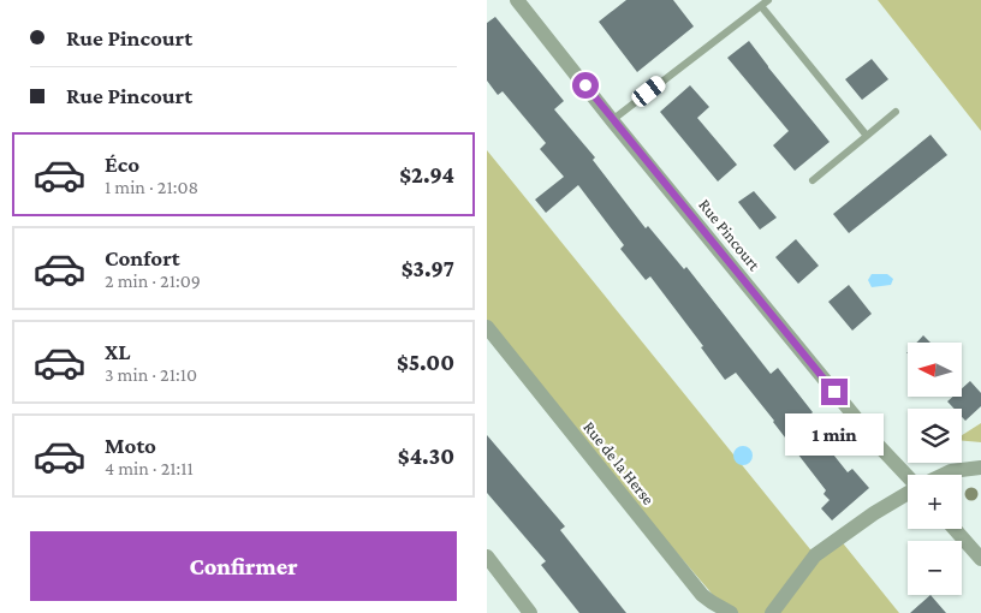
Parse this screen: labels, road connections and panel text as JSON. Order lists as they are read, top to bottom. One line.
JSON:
{"streets":{"street":["Rue Pincourt","Rue de la Herse"]},"north":"left","page":{"banner":["Rue Pincourt","Rue Pincourt"],"list":[{"name":"Éco","note":"1 min · 21:08","value":"$2.94"},{"name":"Confort","note":"2 min · 21:09","value":"$3.97"},{"name":"XL","note":"3 min · 21:10","value":"$5.00"},{"name":"Moto","note":"4 min · 21:11","value":"$4.30"}],"map_buttons":["+","−"],"bubble":"1 min","buttons":"Confirmer"}}
